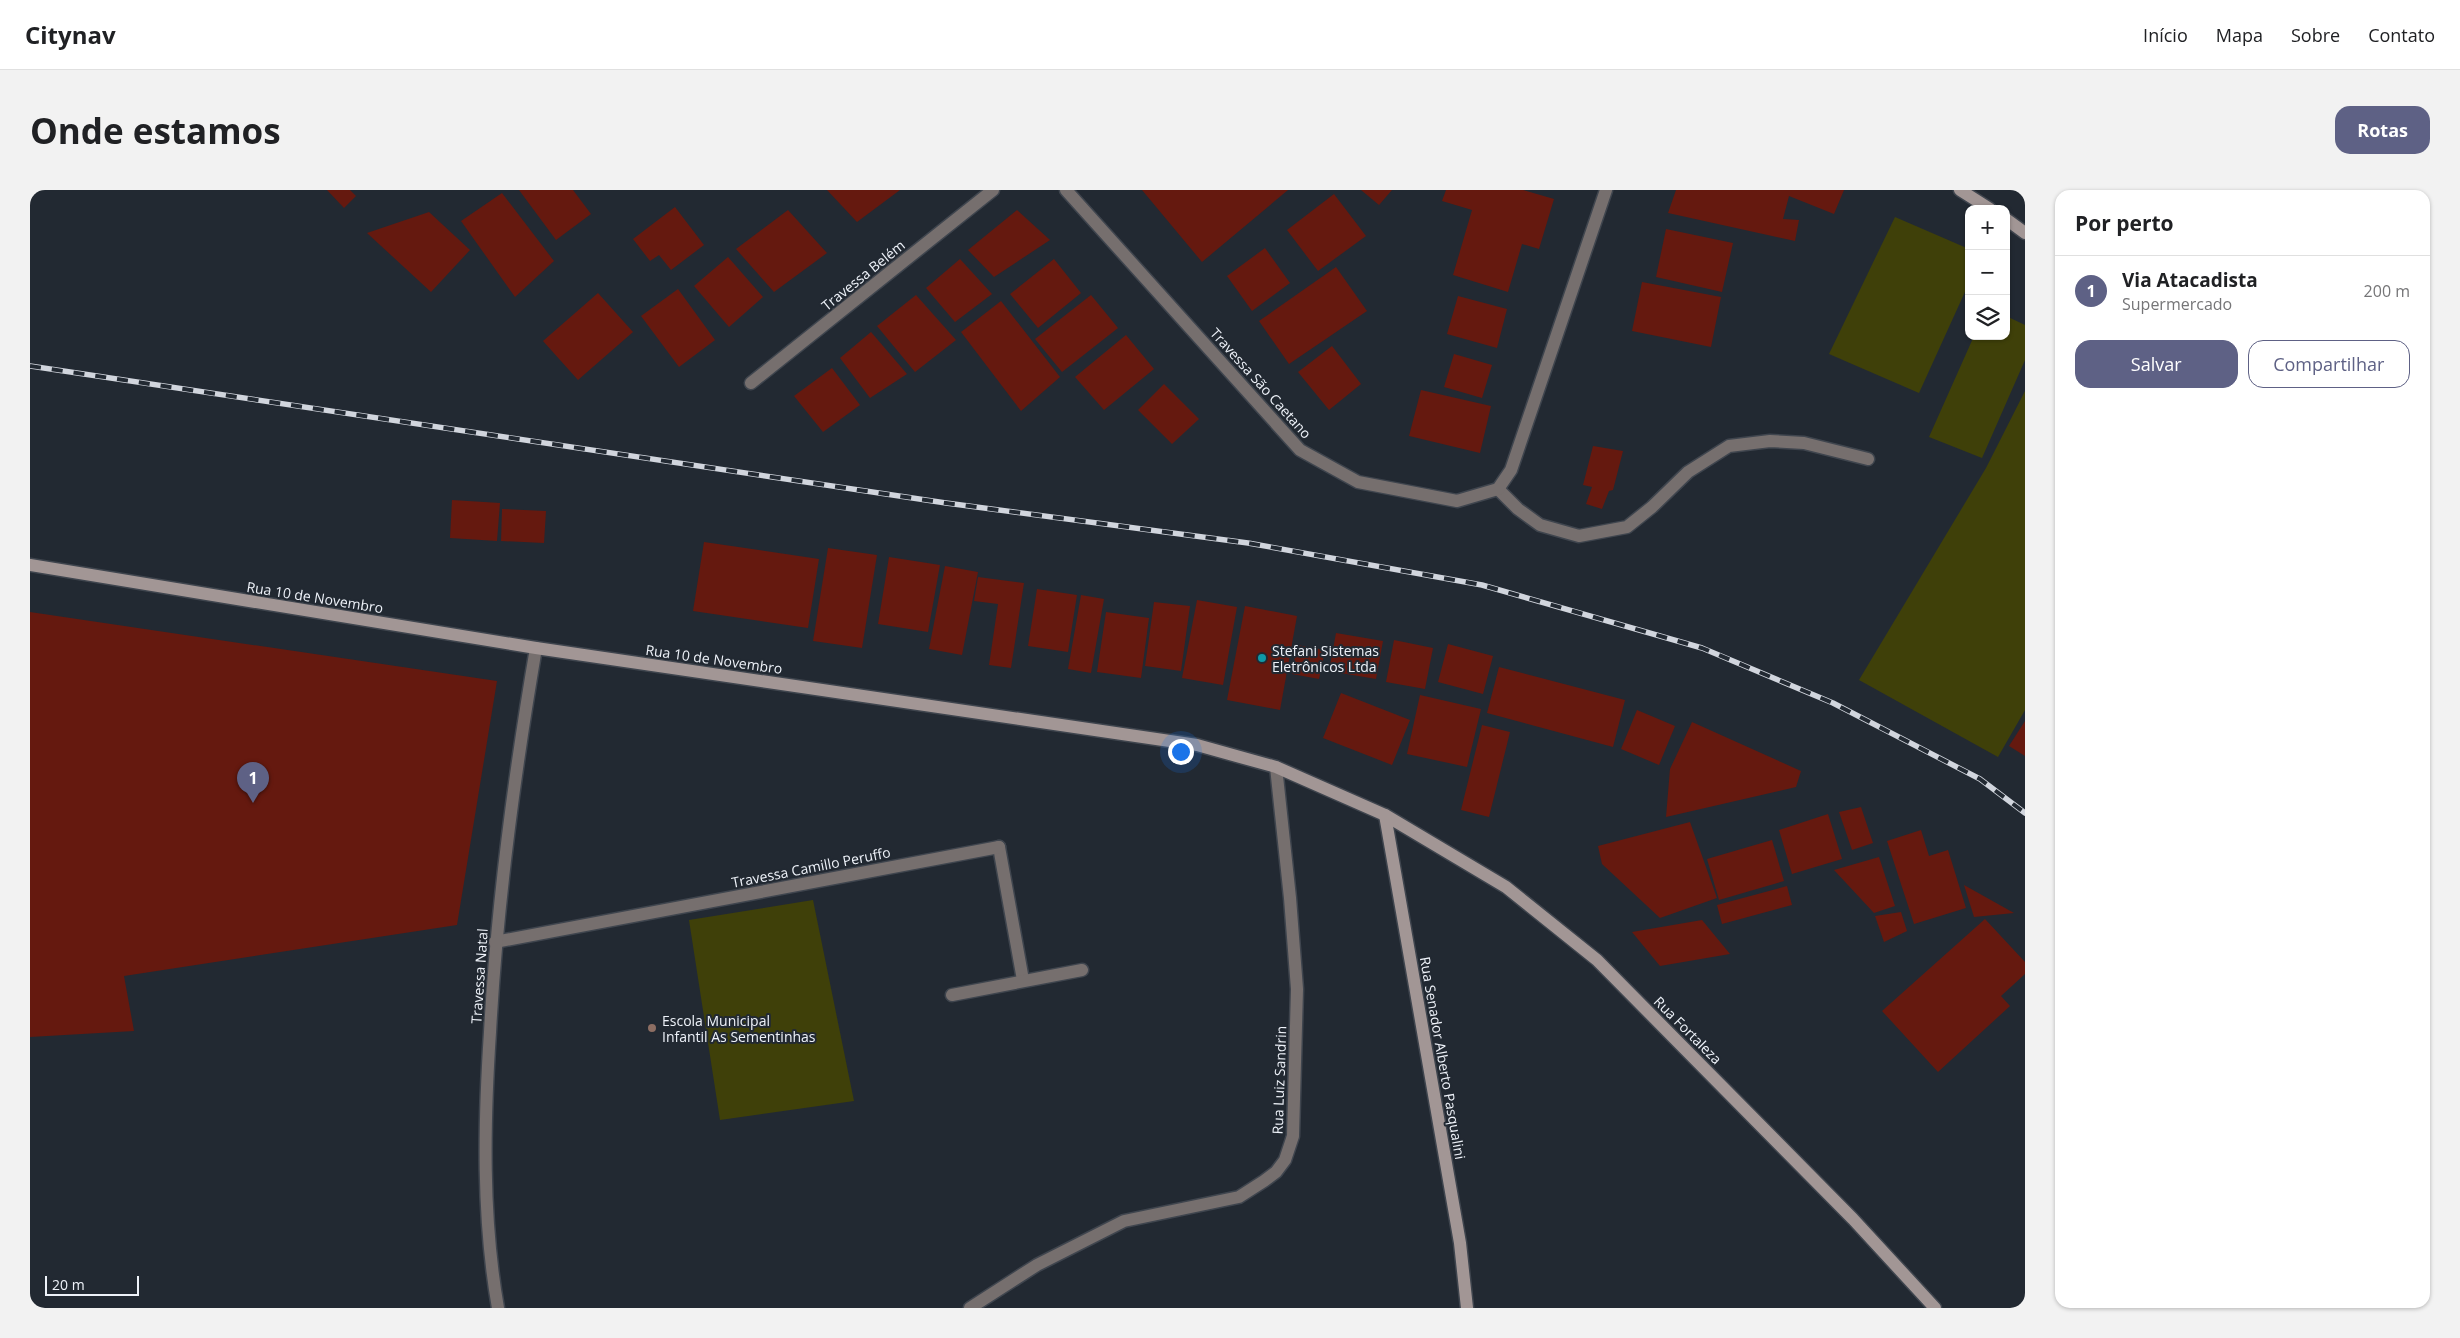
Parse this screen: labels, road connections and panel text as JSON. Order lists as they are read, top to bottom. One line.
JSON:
{"streets":{"main road":["Rua 10 de Novembro","Rua Fortaleza","Rua Senador Alberto Pasqualini"],"street":["Travessa Belém","Travessa São Caetano","Travessa Camillo Peruffo","Travessa Natal","Rua Luiz Sandrin"]},"crossings":[["Rua 10 de Novembro","Travessa Natal"],["Rua 10 de Novembro","Rua Fortaleza"],["Rua 10 de Novembro","Rua Senador Alberto Pasqualini"],["Rua 10 de Novembro","Rua Luiz Sandrin"],["Travessa Camillo Peruffo","Travessa Natal"],["Rua Fortaleza","Rua Senador Alberto Pasqualini"]],"places":["Stefani Sistemas Eletrônicos Ltda","Escola Municipal Infantil As Sementinhas"],"scale_bar":"20 m","page":{"header":"Citynav","nav":["Início","Mapa","Sobre","Contato"],"buttons":["Rotas",["Salvar","Compartilhar"]],"title":"Onde estamos","heading":"Por perto","map_buttons":["+","−"],"list":[{"mark":"1","name":"Via Atacadista","note":"Supermercado","value":"200 m"}],"pins":"1","scale":"20 m"}}
